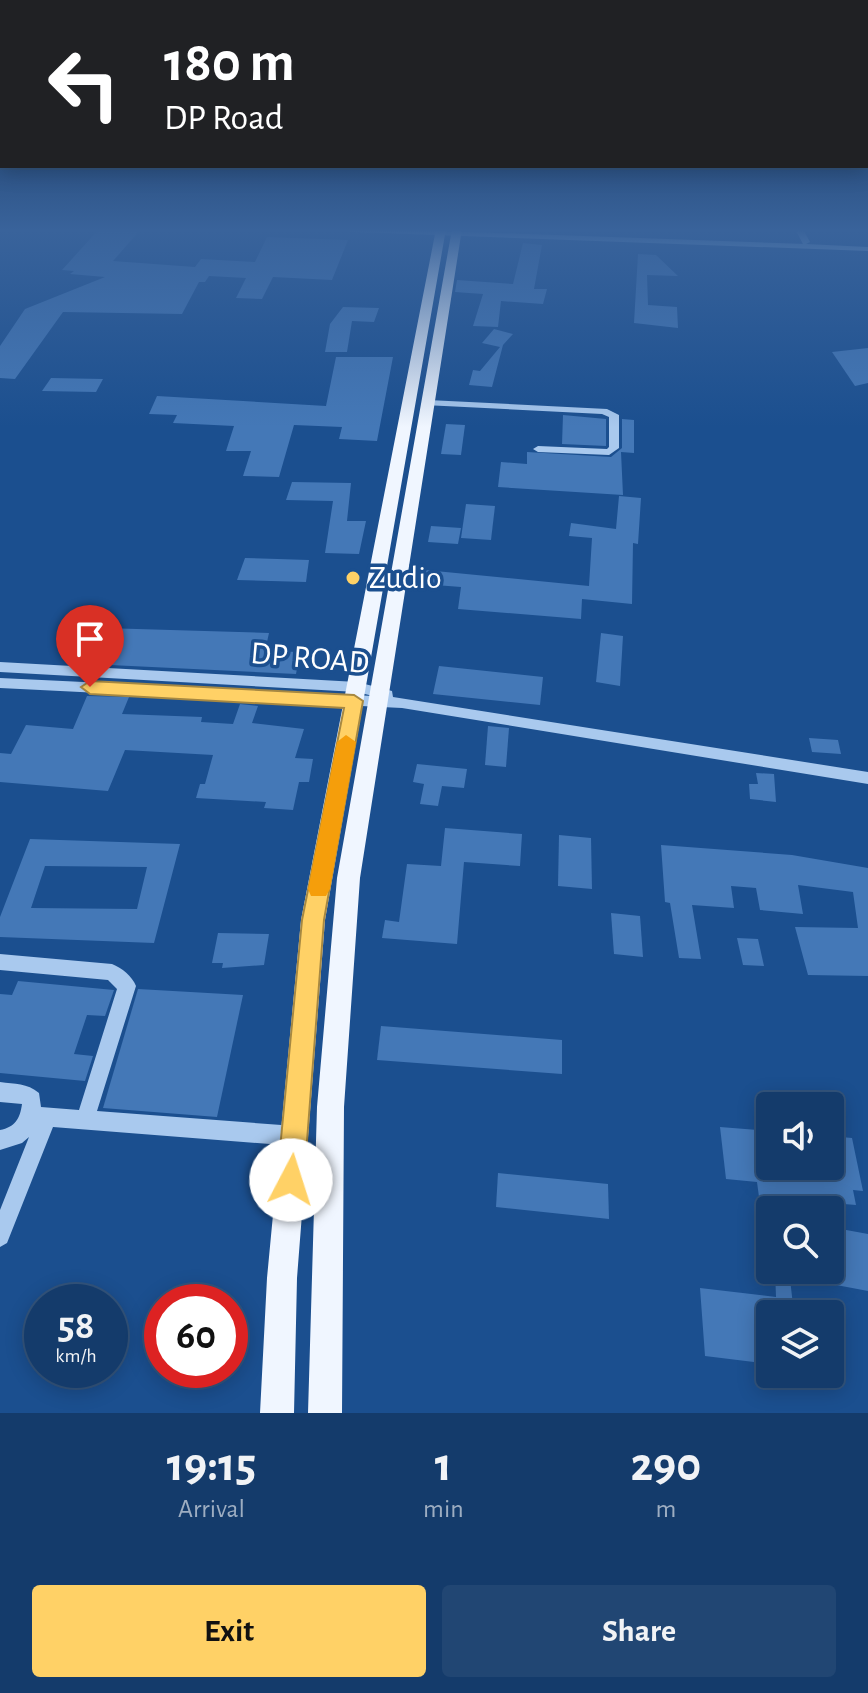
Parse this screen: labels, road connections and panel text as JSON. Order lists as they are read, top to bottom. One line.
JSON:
{"streets":{"street":["DP ROAD"]},"places":["Zudio"],"page":{"turn":["180 m","DP Road"],"speed":"58 km/h","limit":"60","eta":["19:15","Arrival","1","min","290","m"],"buttons":["Exit","Share"]}}
